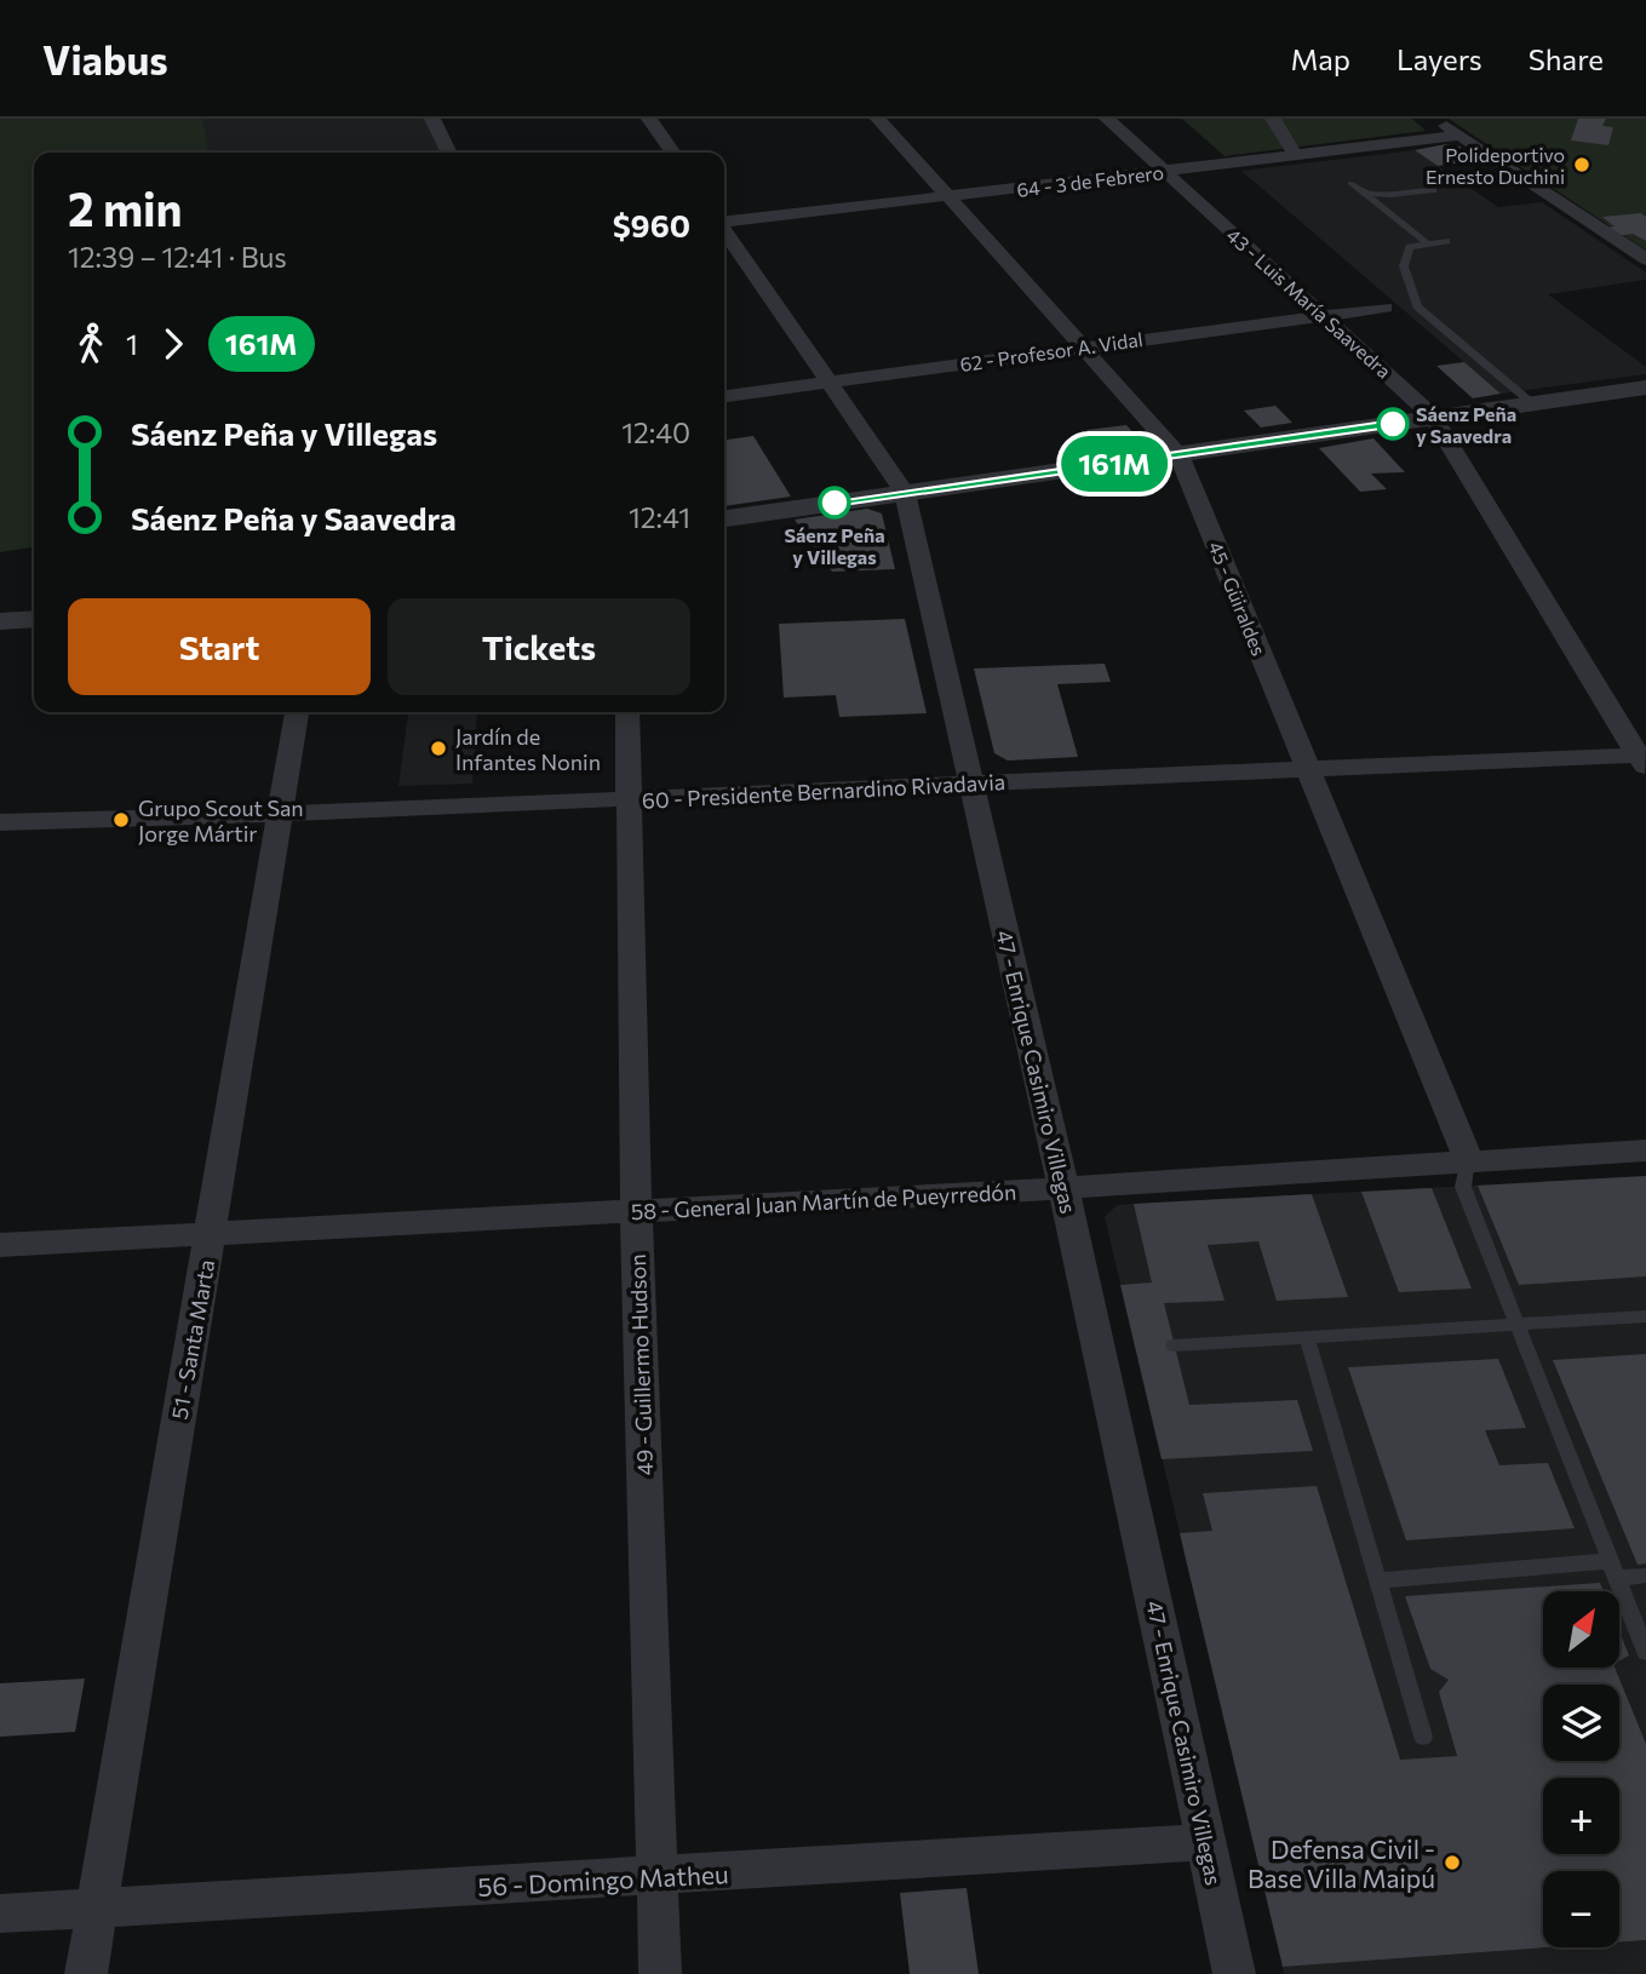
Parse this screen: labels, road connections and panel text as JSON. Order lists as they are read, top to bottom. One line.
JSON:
{"streets":{"street":["64 - 3 de Febrero","43 - Luis María Saavedra","62 - Profesor A. Vidal","45 - Güiraldes","60 - Presidente Bernardino Rivadavia","47 - Enrique Casimiro Villegas","58 - General Juan Martín de Pueyrredón","51 - Santa Marta","49 - Guillermo Hudson","56 - Domingo Matheu"]},"crossings":[["64 - 3 de Febrero","43 - Luis María Saavedra"],["64 - 3 de Febrero","45 - Güiraldes"],["43 - Luis María Saavedra","62 - Profesor A. Vidal"],["43 - Luis María Saavedra","60 - Presidente Bernardino Rivadavia"],["62 - Profesor A. Vidal","45 - Güiraldes"],["62 - Profesor A. Vidal","47 - Enrique Casimiro Villegas"],["45 - Güiraldes","60 - Presidente Bernardino Rivadavia"],["45 - Güiraldes","58 - General Juan Martín de Pueyrredón"],["60 - Presidente Bernardino Rivadavia","47 - Enrique Casimiro Villegas"],["60 - Presidente Bernardino Rivadavia","51 - Santa Marta"],["60 - Presidente Bernardino Rivadavia","49 - Guillermo Hudson"],["47 - Enrique Casimiro Villegas","58 - General Juan Martín de Pueyrredón"],["47 - Enrique Casimiro Villegas","56 - Domingo Matheu"],["58 - General Juan Martín de Pueyrredón","51 - Santa Marta"],["58 - General Juan Martín de Pueyrredón","49 - Guillermo Hudson"],["51 - Santa Marta","56 - Domingo Matheu"],["49 - Guillermo Hudson","56 - Domingo Matheu"]],"places":["Polideportivo Ernesto Duchini","Sáenz Peña y Saavedra","Sáenz Peña y Villegas","Jardín de Infantes Nonin","Grupo Scout San Jorge Mártir","Defensa Civil - Base Villa Maipú"],"lines":["bus line 161M"],"north":"top right","page":{"header":"Viabus","nav":["Map","Layers","Share"],"on_map":"161M","heading":["2 min","12:39 – 12:41 · Bus","$960"],"legs":["1","161M"],"list":[{"name":"Sáenz Peña y Villegas","value":"12:40"},{"name":"Sáenz Peña y Saavedra","value":"12:41"}],"buttons":["Start","Tickets"],"map_buttons":["+","−"]}}
